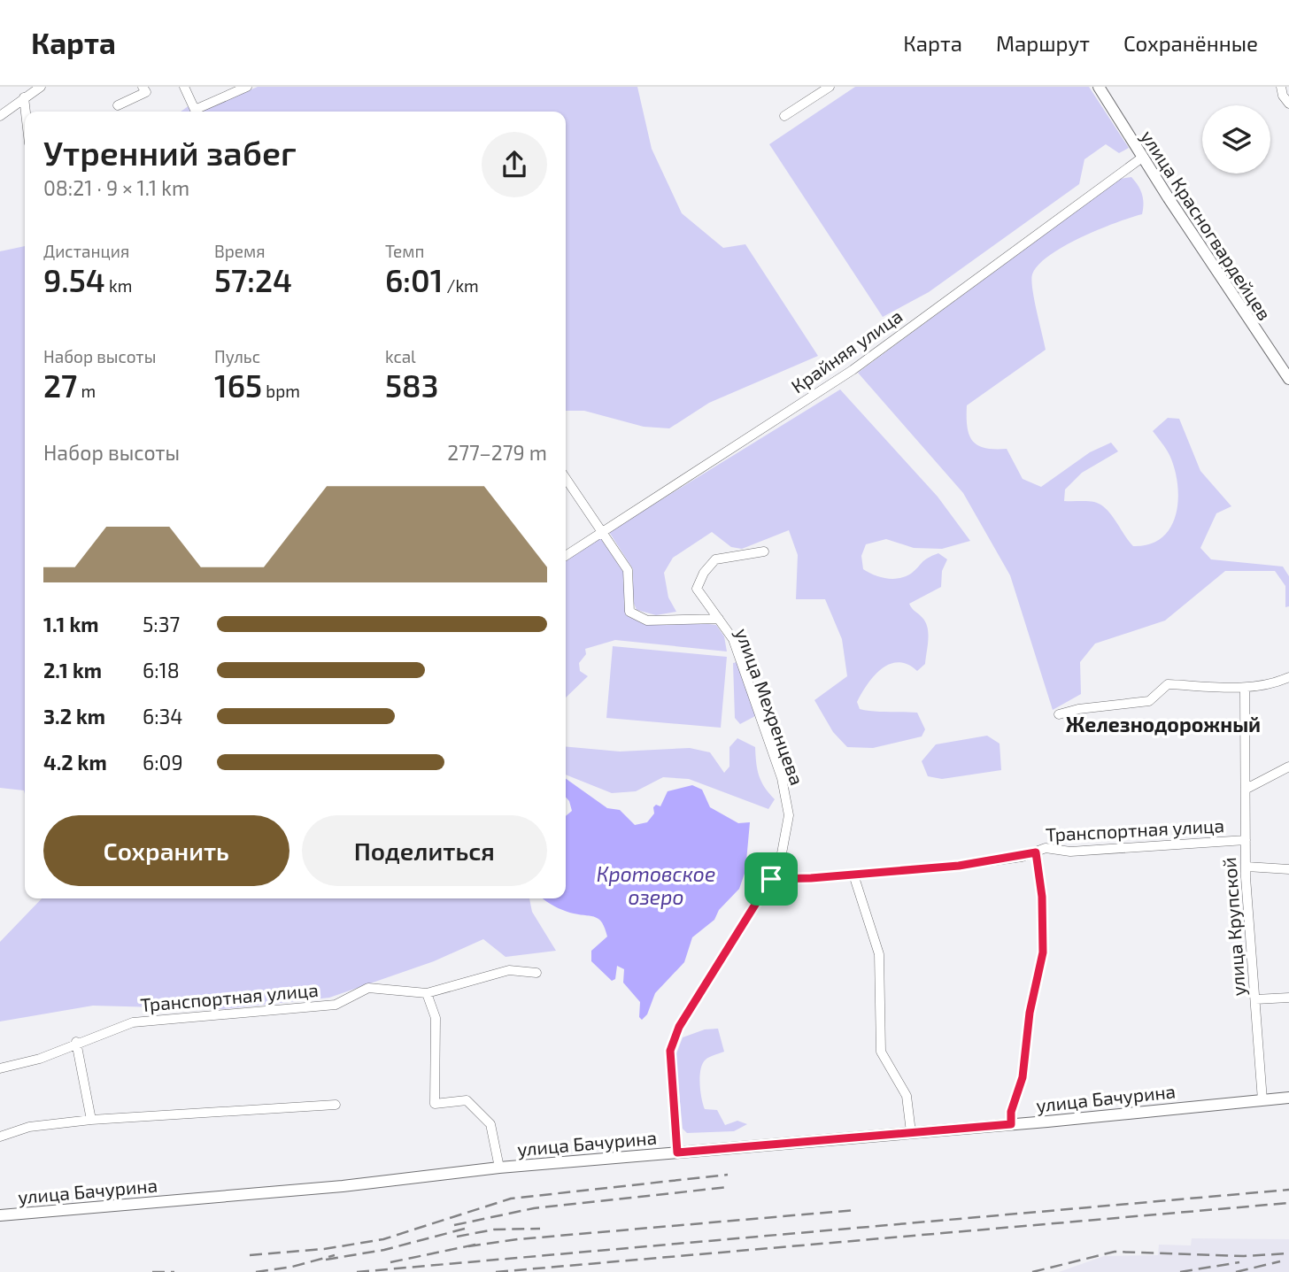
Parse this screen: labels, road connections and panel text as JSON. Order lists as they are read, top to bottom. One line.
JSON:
{"streets":{"street":["улица Красногвардейцев","Крайняя улица","улица Мехренцева","Транспортная улица","улица Крупской","улица Бачурина"]},"crossings":[["улица Красногвардейцев","Крайняя улица"],["Крайняя улица","улица Мехренцева"],["улица Мехренцева","Транспортная улица"],["Транспортная улица","улица Крупской"],["улица Крупской","улица Бачурина"]],"districts":["Железнодорожный"],"water":["Кротовское озеро"],"page":{"header":"Карта","nav":["Карта","Маршрут","Сохранённые"],"heading":["Утренний забег","08:21 · 9 × 1.1 km"],"stats":[["Дистанция","9.54 km"],["Время","57:24"],["Темп","6:01 /km"],["Набор высоты","27 m"],["Пульс","165 bpm"],["kcal","583"]],"chart":["Набор высоты","277–279 m"],"list":[{"name":"1.1 km","note":"5:37"},{"name":"2.1 km","note":"6:18"},{"name":"3.2 km","note":"6:34"},{"name":"4.2 km","note":"6:09"}],"buttons":["Сохранить","Поделиться"]}}
